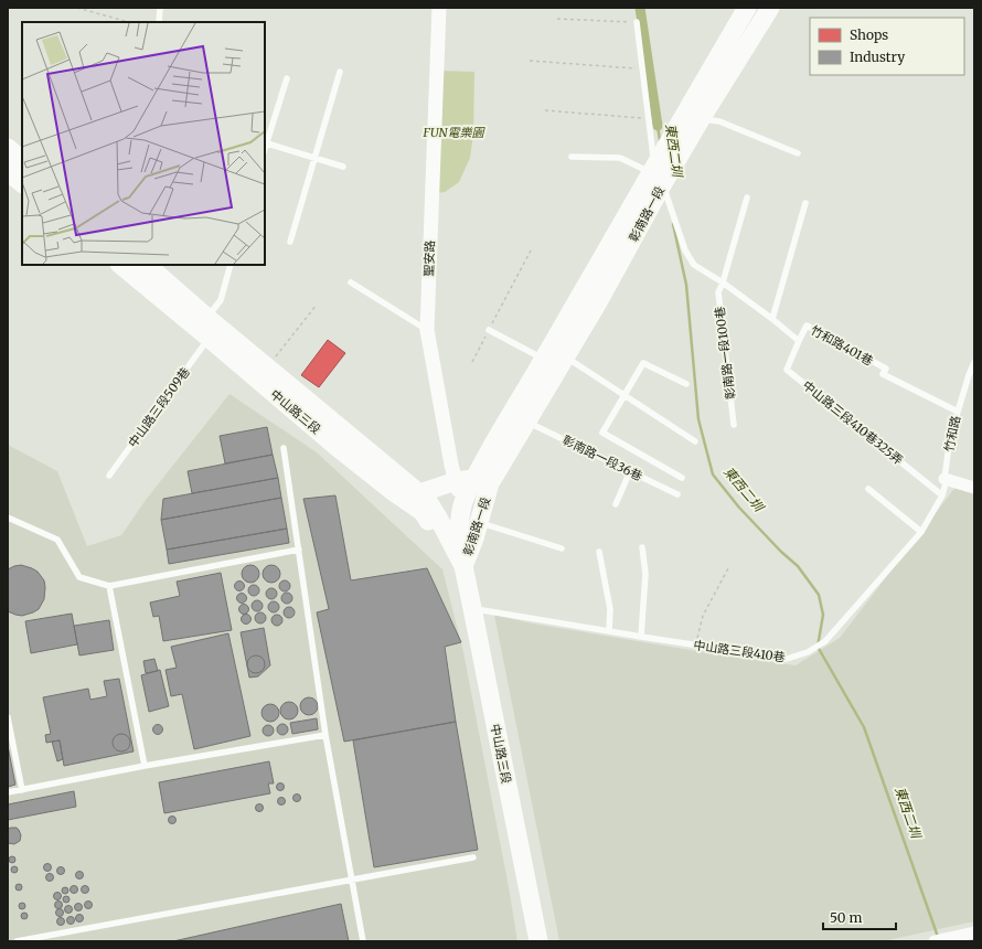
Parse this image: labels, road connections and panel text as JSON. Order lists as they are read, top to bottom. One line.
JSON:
{"streets":{"main road":["彰南路一段","中山路三段"],"street":["聖安路"],"lane":["竹和路401巷","彰南路一段100巷","中山路三段509巷","中山路三段410巷325弄","竹和路","彰南路一段36巷","中山路三段410巷"]},"crossings":[["彰南路一段","聖安路"],["彰南路一段","彰南路一段100巷"],["彰南路一段","中山路三段"],["彰南路一段","彰南路一段36巷"],["竹和路401巷","彰南路一段100巷"],["竹和路401巷","中山路三段410巷325弄"],["竹和路401巷","竹和路"],["彰南路一段100巷","中山路三段410巷325弄"],["中山路三段509巷","中山路三段"],["中山路三段","中山路三段410巷"],["中山路三段410巷325弄","中山路三段410巷"],["竹和路","中山路三段410巷"]],"water":["東西二圳"],"parks":["FUN電樂園"],"legend":["Shops","Industry"],"scale_bar":"50 m"}
